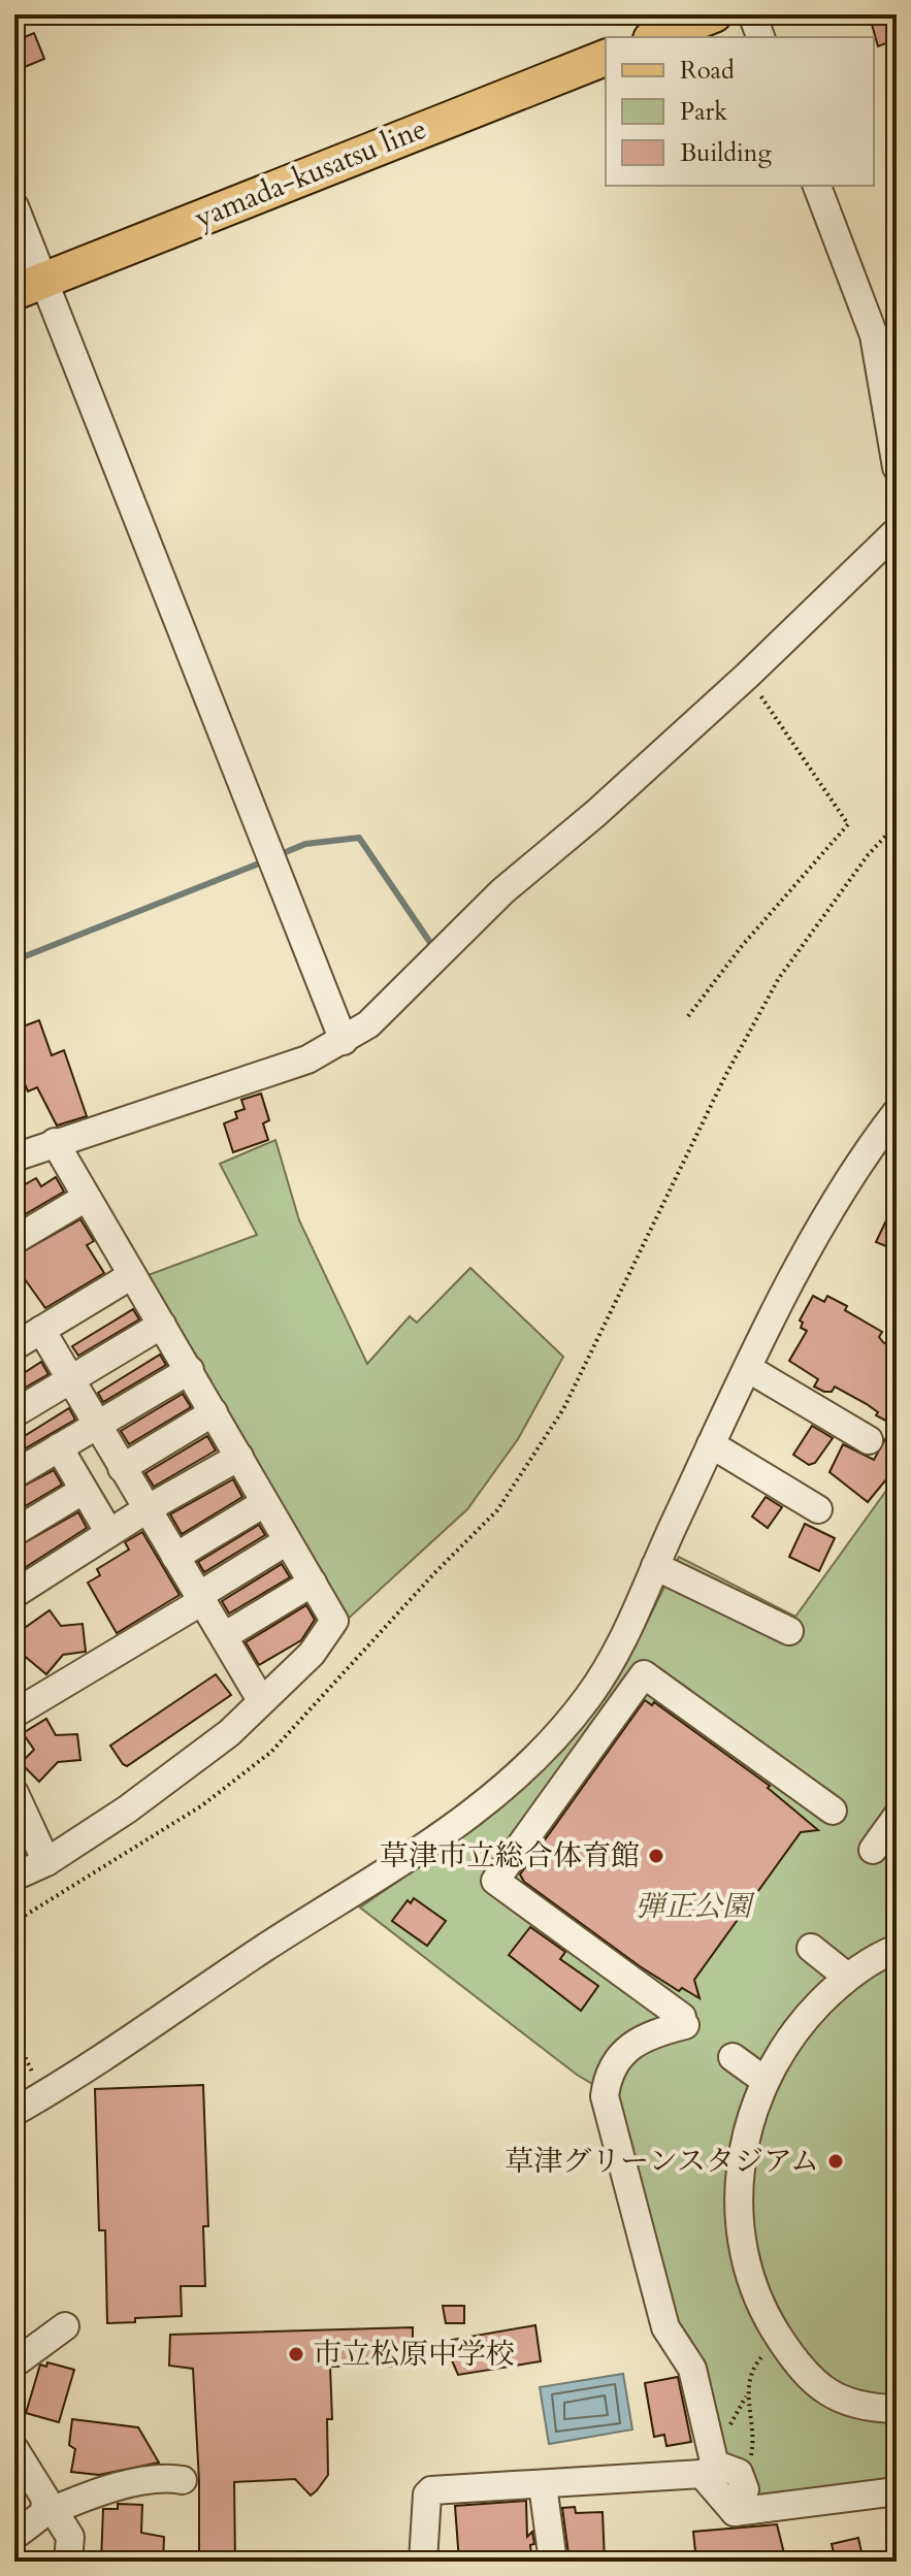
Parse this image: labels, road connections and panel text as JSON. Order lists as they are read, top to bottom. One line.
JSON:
{"streets":{"main road":["yamada-kusatsu line"]},"parks":["弾正公園"],"places":["草津市立総合体育館","草津グリーンスタジアム","市立松原中学校"],"legend":["Road","Park","Building"]}
